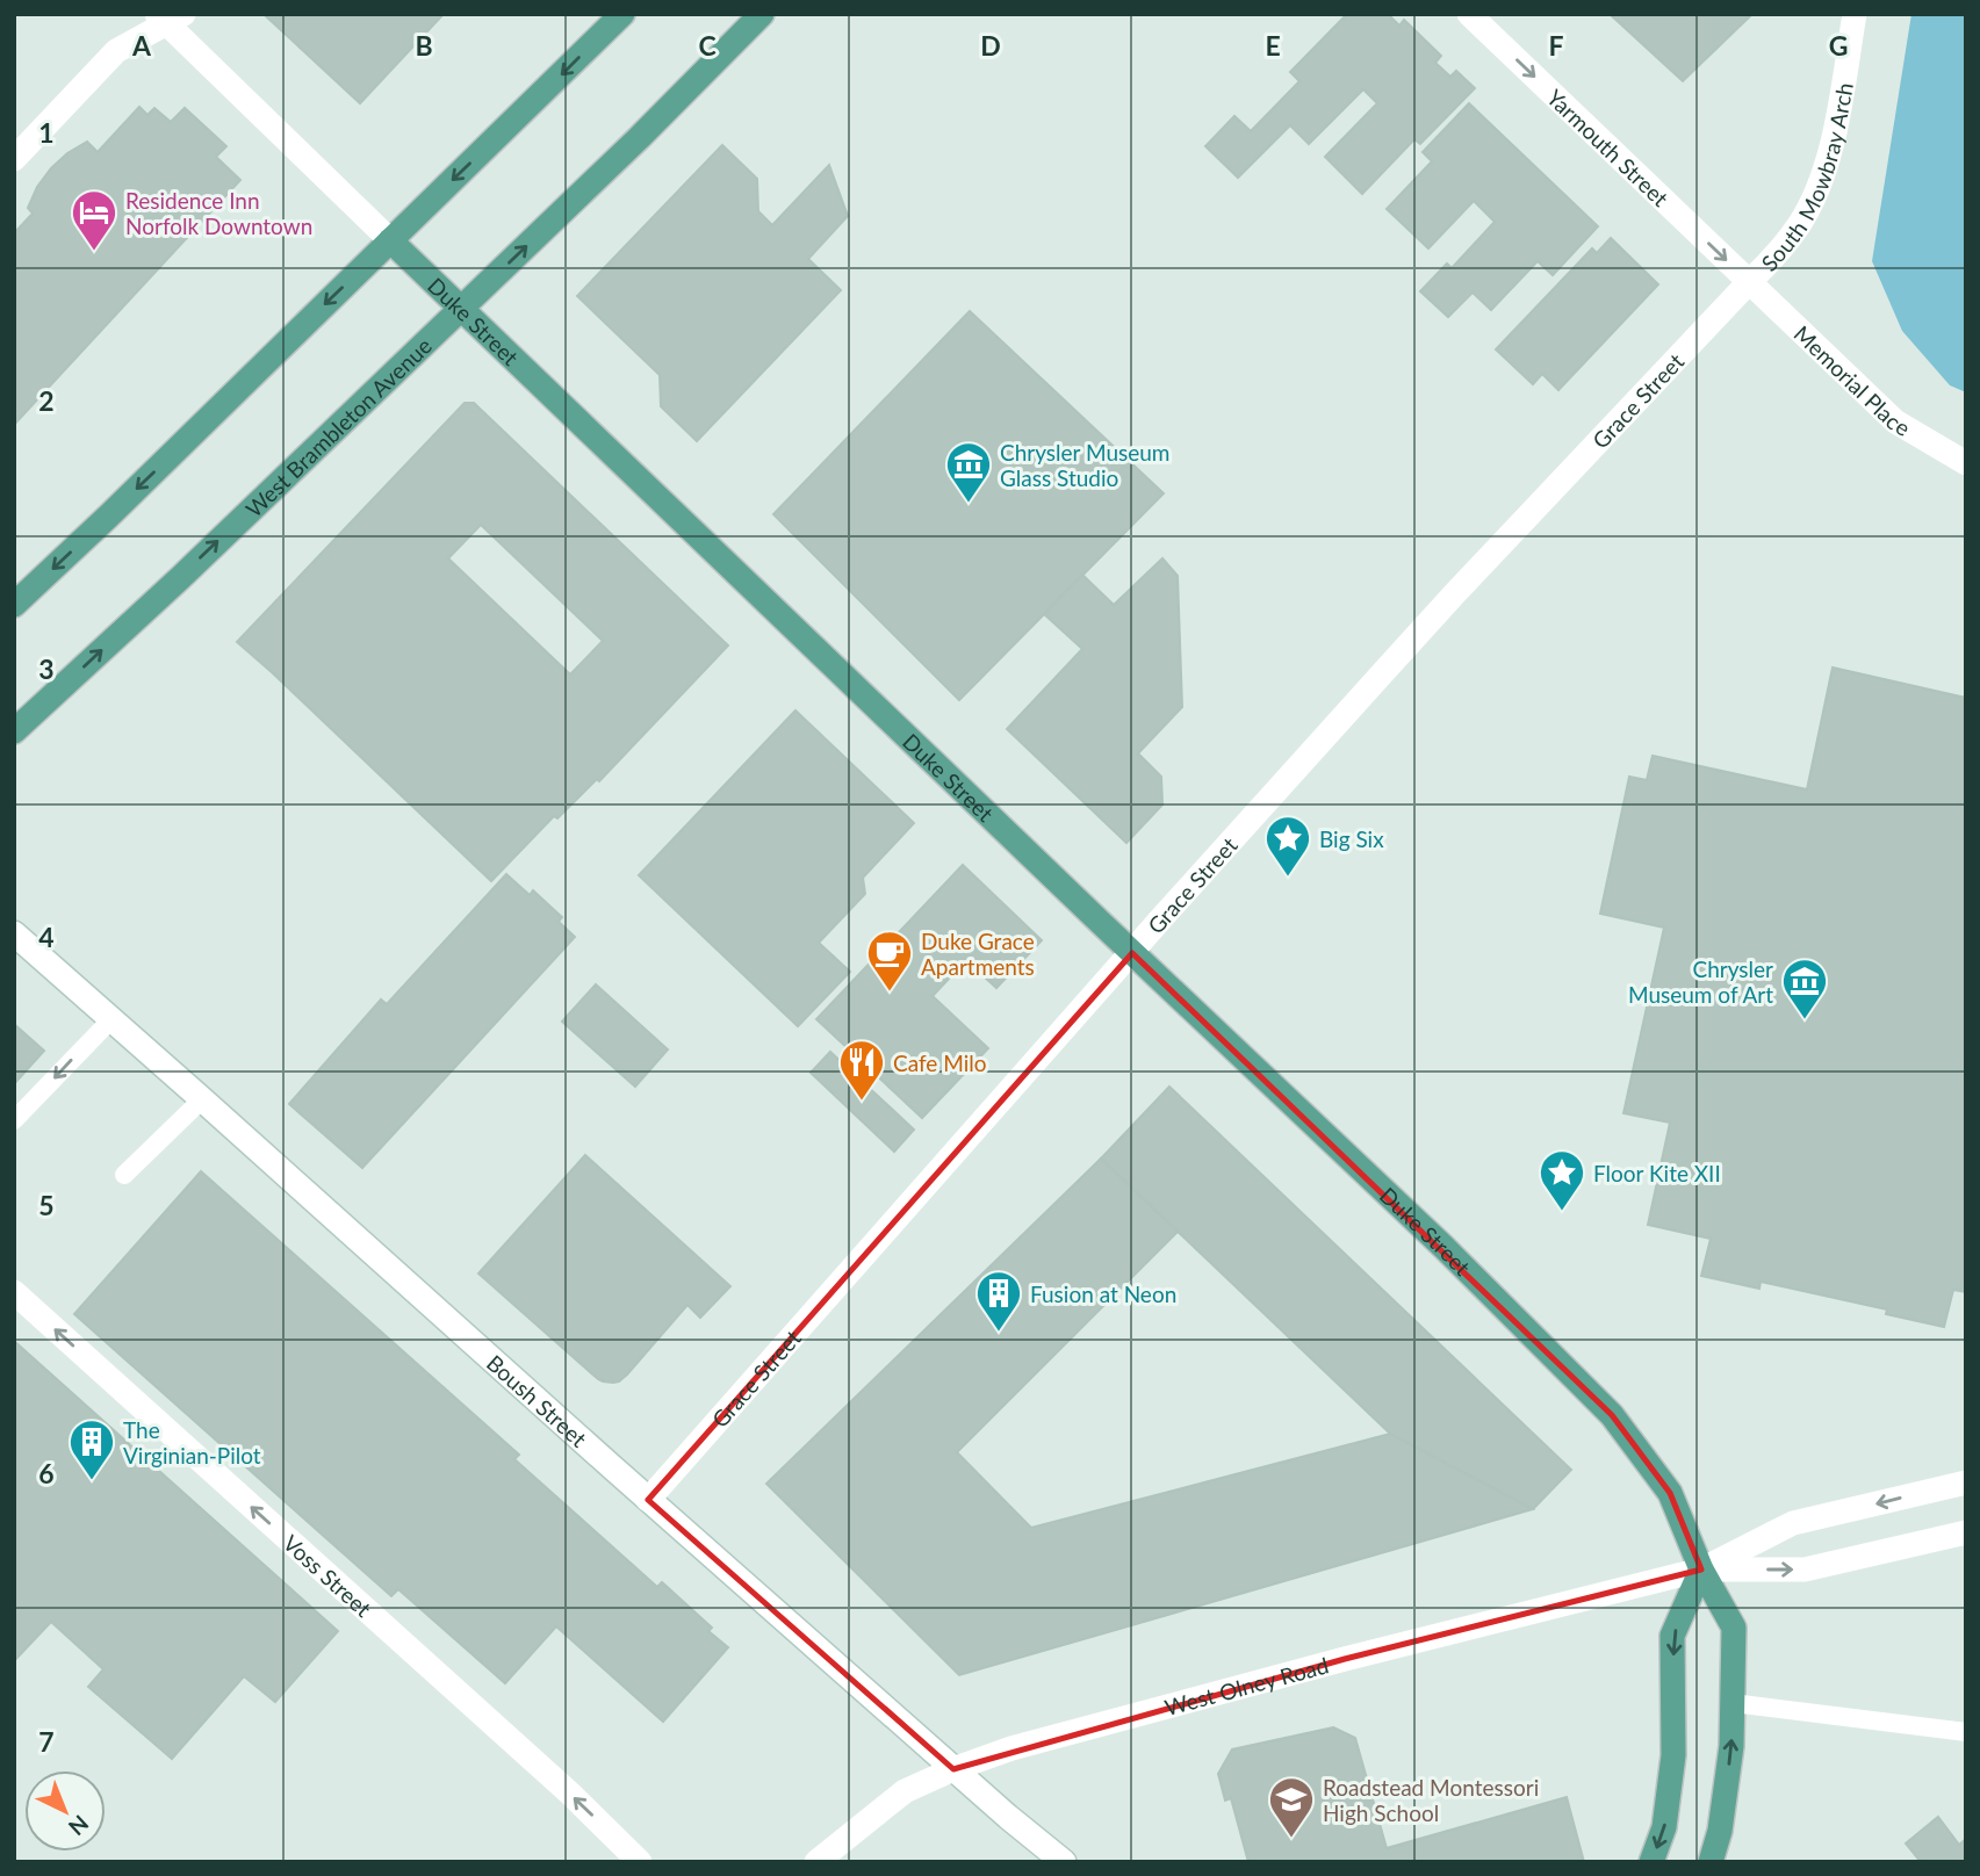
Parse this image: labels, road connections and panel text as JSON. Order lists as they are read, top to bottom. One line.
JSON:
{"streets":{"main road":["Duke Street","West Brambleton Avenue"],"street":["Yarmouth Street","South Mowbray Arch","Memorial Place","Grace Street","Boush Street","Voss Street","West Olney Road"]},"crossings":[["Yarmouth Street","South Mowbray Arch"],["Yarmouth Street","Memorial Place"],["Yarmouth Street","Grace Street"],["South Mowbray Arch","Memorial Place"],["South Mowbray Arch","Grace Street"],["Duke Street","Grace Street"],["Duke Street","West Brambleton Avenue"],["Duke Street","West Olney Road"],["Memorial Place","Grace Street"],["Grace Street","Boush Street"],["Boush Street","West Olney Road"]],"one_way":["Yarmouth Street","Voss Street"],"places":{"hotel":["Residence Inn Norfolk Downtown"],"museum":["Chrysler Museum Glass Studio","Chrysler Museum of Art"],"place":["Big Six","Floor Kite XII"],"cafe":["Duke Grace Apartments"],"restaurant":["Cafe Milo"],"building":["Fusion at Neon","The Virginian-Pilot"],"school or university":["Roadstead Montessori High School"]},"north":"bottom right","grid":{"columns":["A","B","C","D","E","F","G"],"rows":["1","2","3","4","5","6","7"]}}
